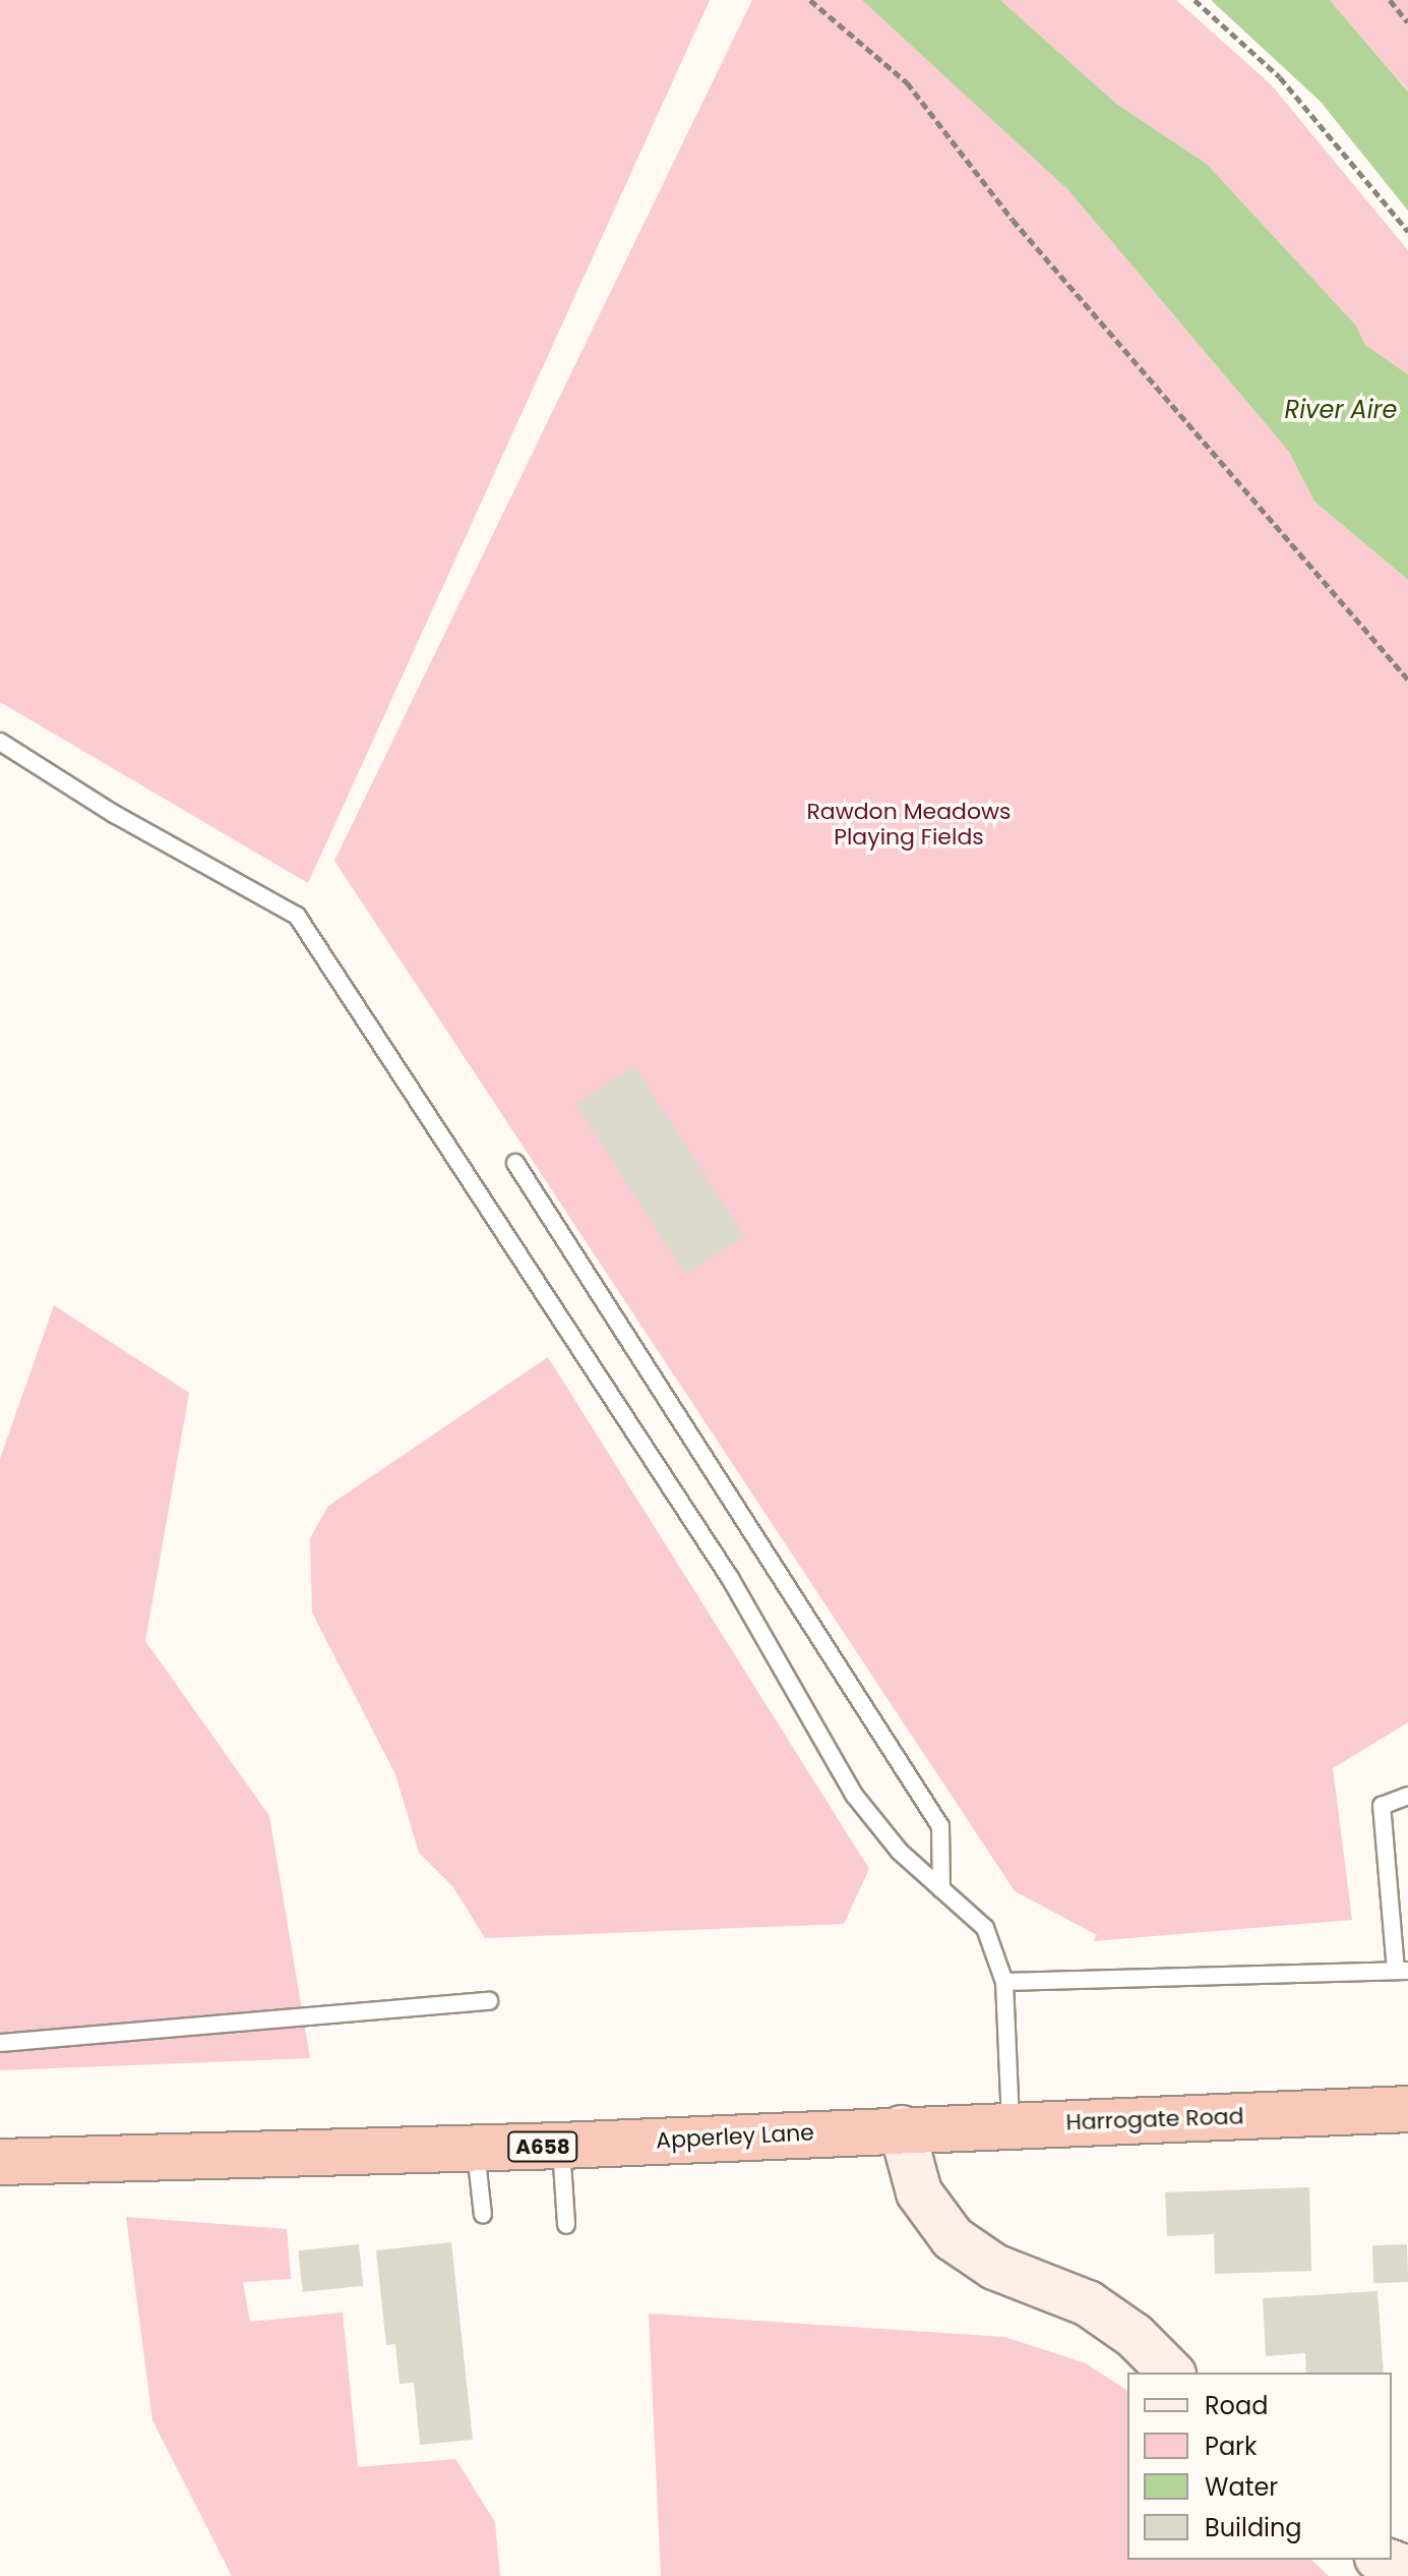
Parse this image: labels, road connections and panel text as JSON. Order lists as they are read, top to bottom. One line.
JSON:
{"streets":{"highway":["Harrogate Road","Apperley Lane","A658"]},"crossings":[["Harrogate Road","Apperley Lane"]],"water":["River Aire"],"parks":["Rawdon Meadows Playing Fields"],"legend":["Road","Park","Water","Building"]}
